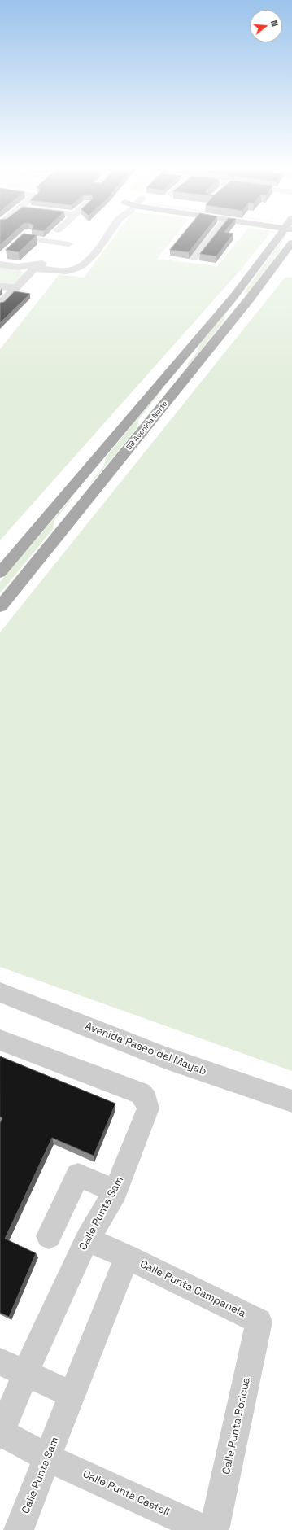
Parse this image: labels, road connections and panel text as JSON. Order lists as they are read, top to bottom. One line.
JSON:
{"streets":{"main road":["58 Avenida Norte"],"street":["Avenida Paseo del Mayab","Calle Punta Sam","Calle Punta Campanela","Calle Punta Boricua","Calle Punta Castell"]},"crossings":[["Calle Punta Sam","Calle Punta Campanela"],["Calle Punta Sam","Calle Punta Castell"],["Calle Punta Campanela","Calle Punta Boricua"]],"north":"right"}
